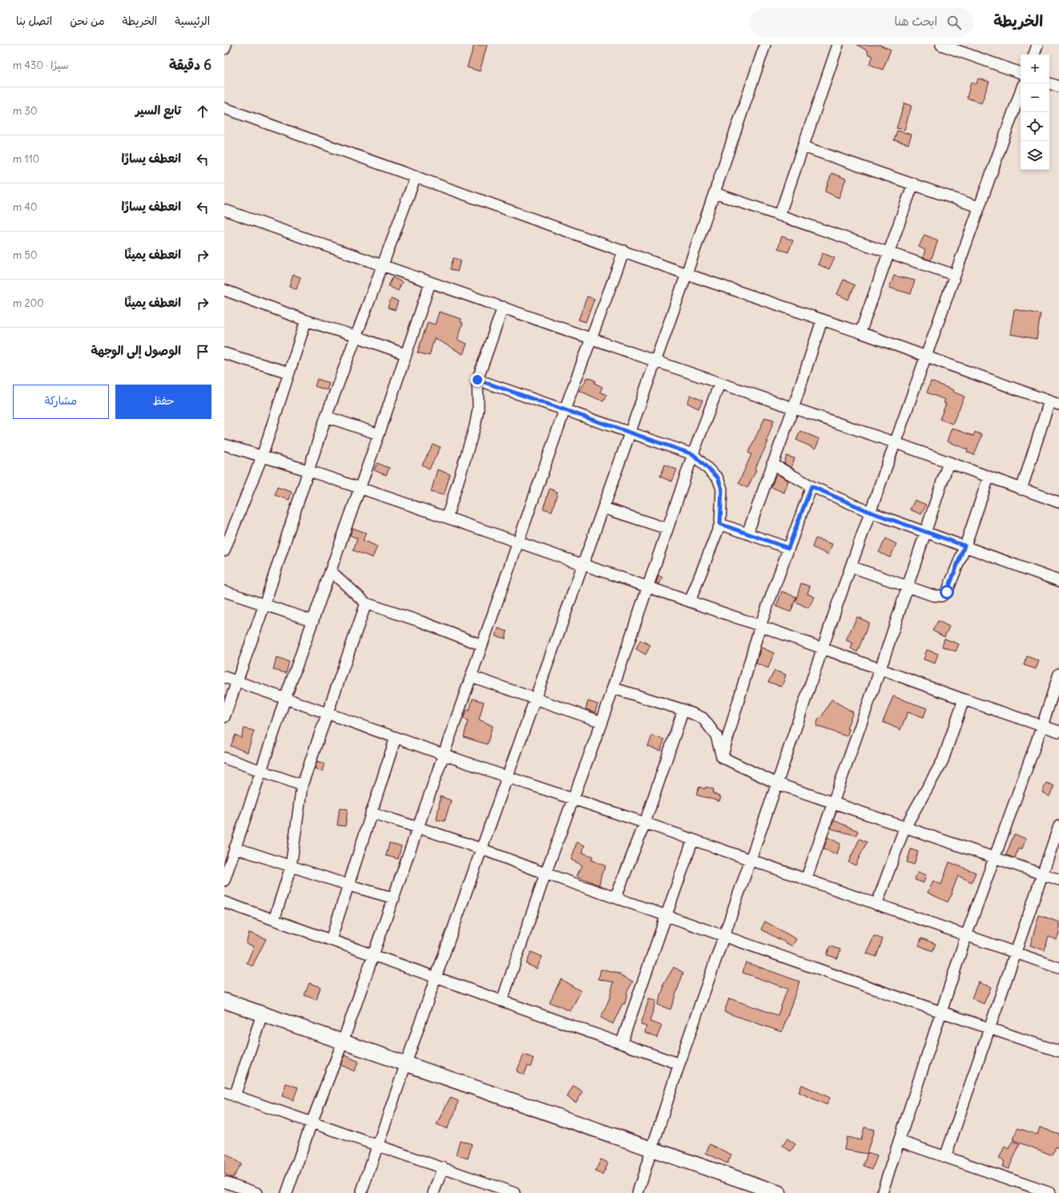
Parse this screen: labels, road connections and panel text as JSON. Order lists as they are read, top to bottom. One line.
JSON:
{"page":{"header":"الخريطة","search":"ابحث هنا","nav":["الرئيسية","الخريطة","من نحن","اتصل بنا"],"heading":["6 دقيقة","سيرًا · 430 m"],"map_buttons":["+","−"],"list":[["تابع السير","30 m"],["انعطف يسارًا","110 m"],["انعطف يسارًا","40 m"],["انعطف يمينًا","50 m"],["انعطف يمينًا","200 m"],"الوصول إلى الوجهة"],"buttons":["حفظ","مشاركة"]}}
